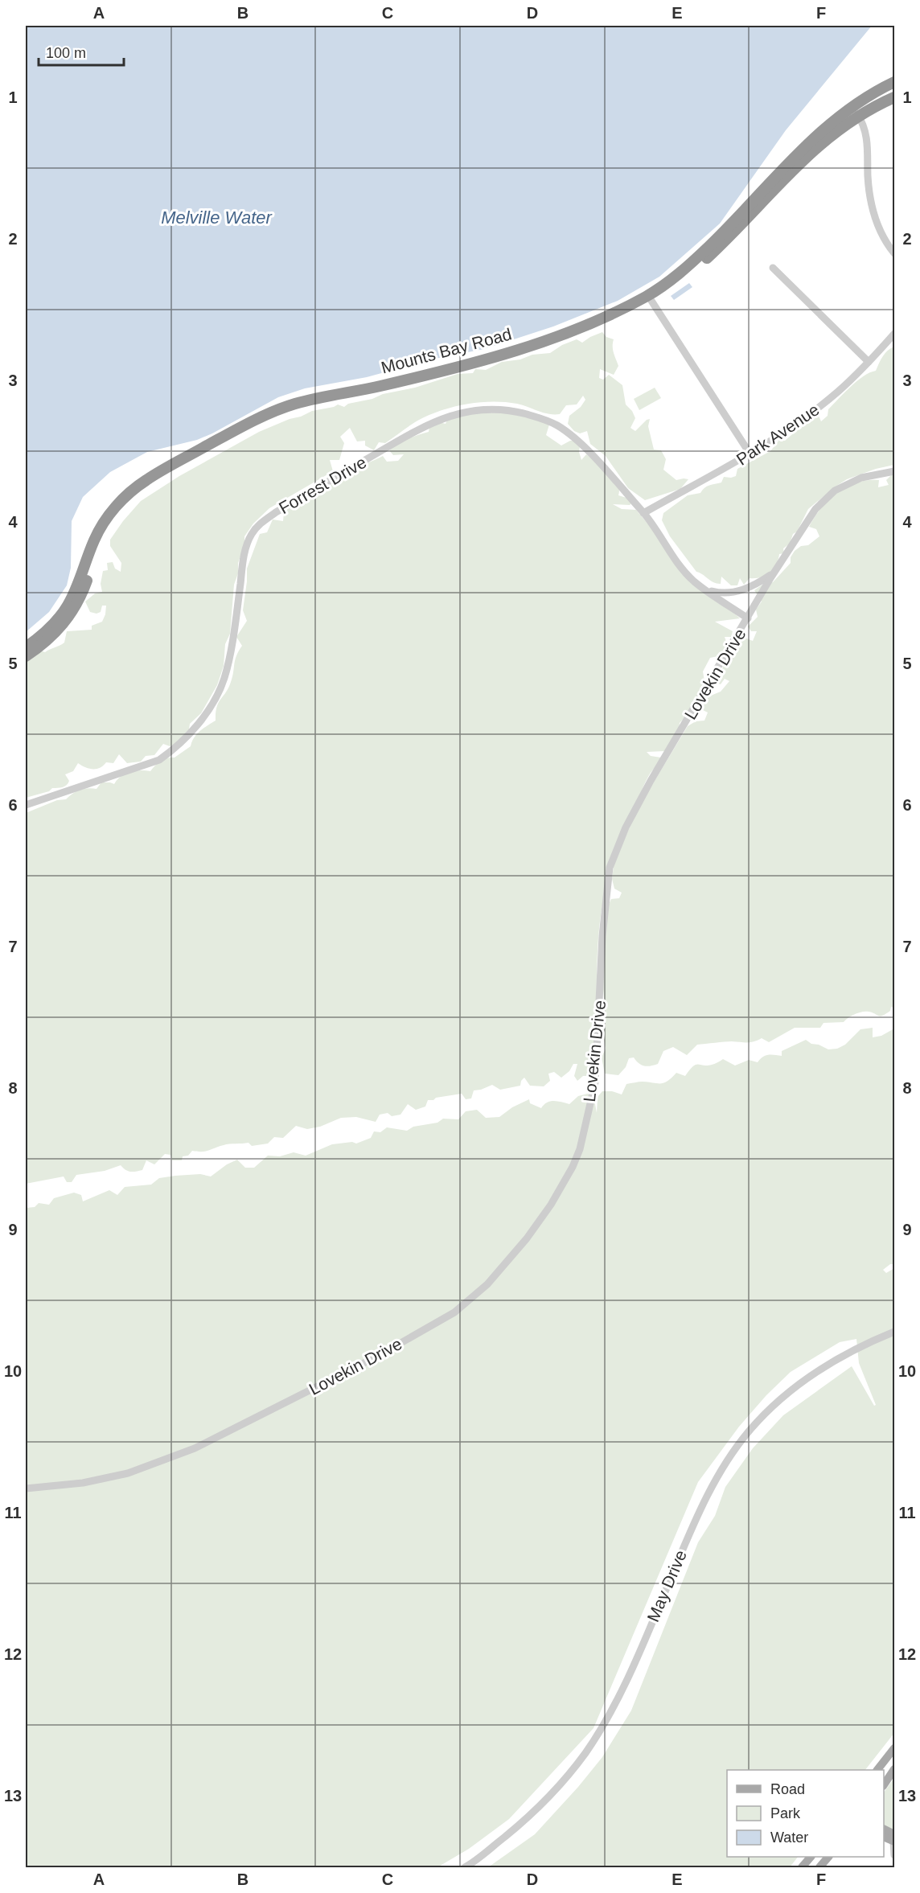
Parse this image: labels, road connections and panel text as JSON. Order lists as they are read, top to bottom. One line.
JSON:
{"streets":{"highway":["Mounts Bay Road"],"street":["Park Avenue","Forrest Drive","Lovekin Drive","May Drive"]},"crossings":[["Park Avenue","Forrest Drive"],["Forrest Drive","Lovekin Drive"]],"water":["Melville Water"],"legend":["Road","Park","Water"],"scale_bar":"100 m","grid":{"columns":["A","B","C","D","E","F"],"rows":["1","2","3","4","5","6","7","8","9","10","11","12","13"]}}
